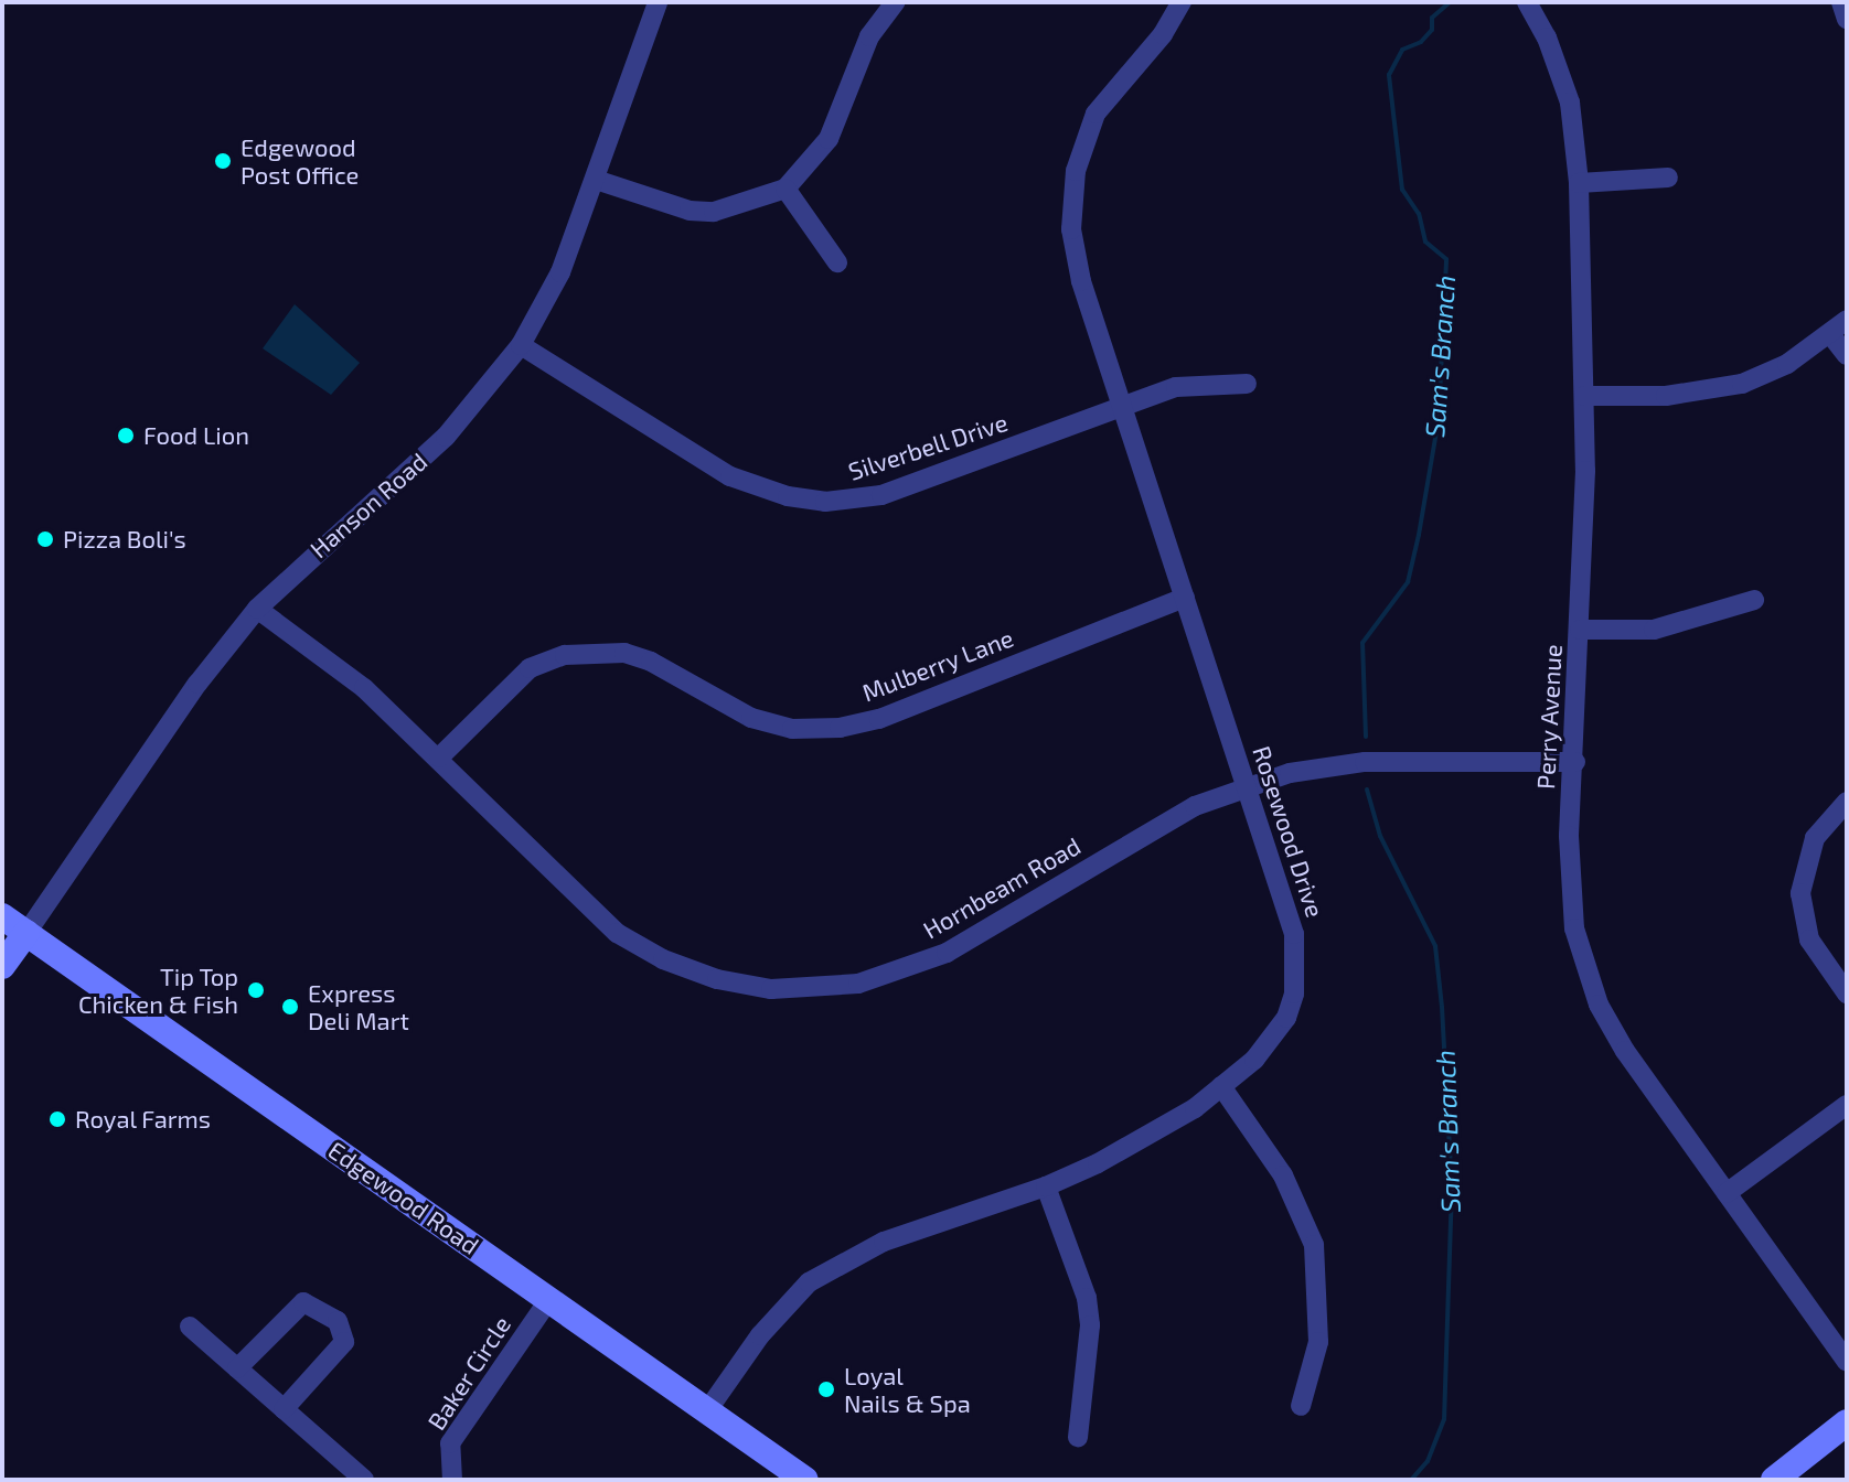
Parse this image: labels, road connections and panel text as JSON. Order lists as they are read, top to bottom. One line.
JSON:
{"streets":{"main road":["Hanson Road","Edgewood Road"],"street":["Silverbell Drive","Mulberry Lane","Perry Avenue","Rosewood Drive","Hornbeam Road","Baker Circle"]},"crossings":[["Silverbell Drive","Hanson Road"],["Silverbell Drive","Rosewood Drive"],["Hanson Road","Hornbeam Road"],["Hanson Road","Edgewood Road"],["Mulberry Lane","Rosewood Drive"],["Mulberry Lane","Hornbeam Road"],["Perry Avenue","Hornbeam Road"],["Rosewood Drive","Hornbeam Road"],["Rosewood Drive","Edgewood Road"],["Edgewood Road","Baker Circle"]],"water":["Sam's Branch"],"places":["Edgewood Post Office","Food Lion","Pizza Boli's","Tip Top Chicken & Fish","Express Deli Mart","Royal Farms","Loyal Nails & Spa"]}
